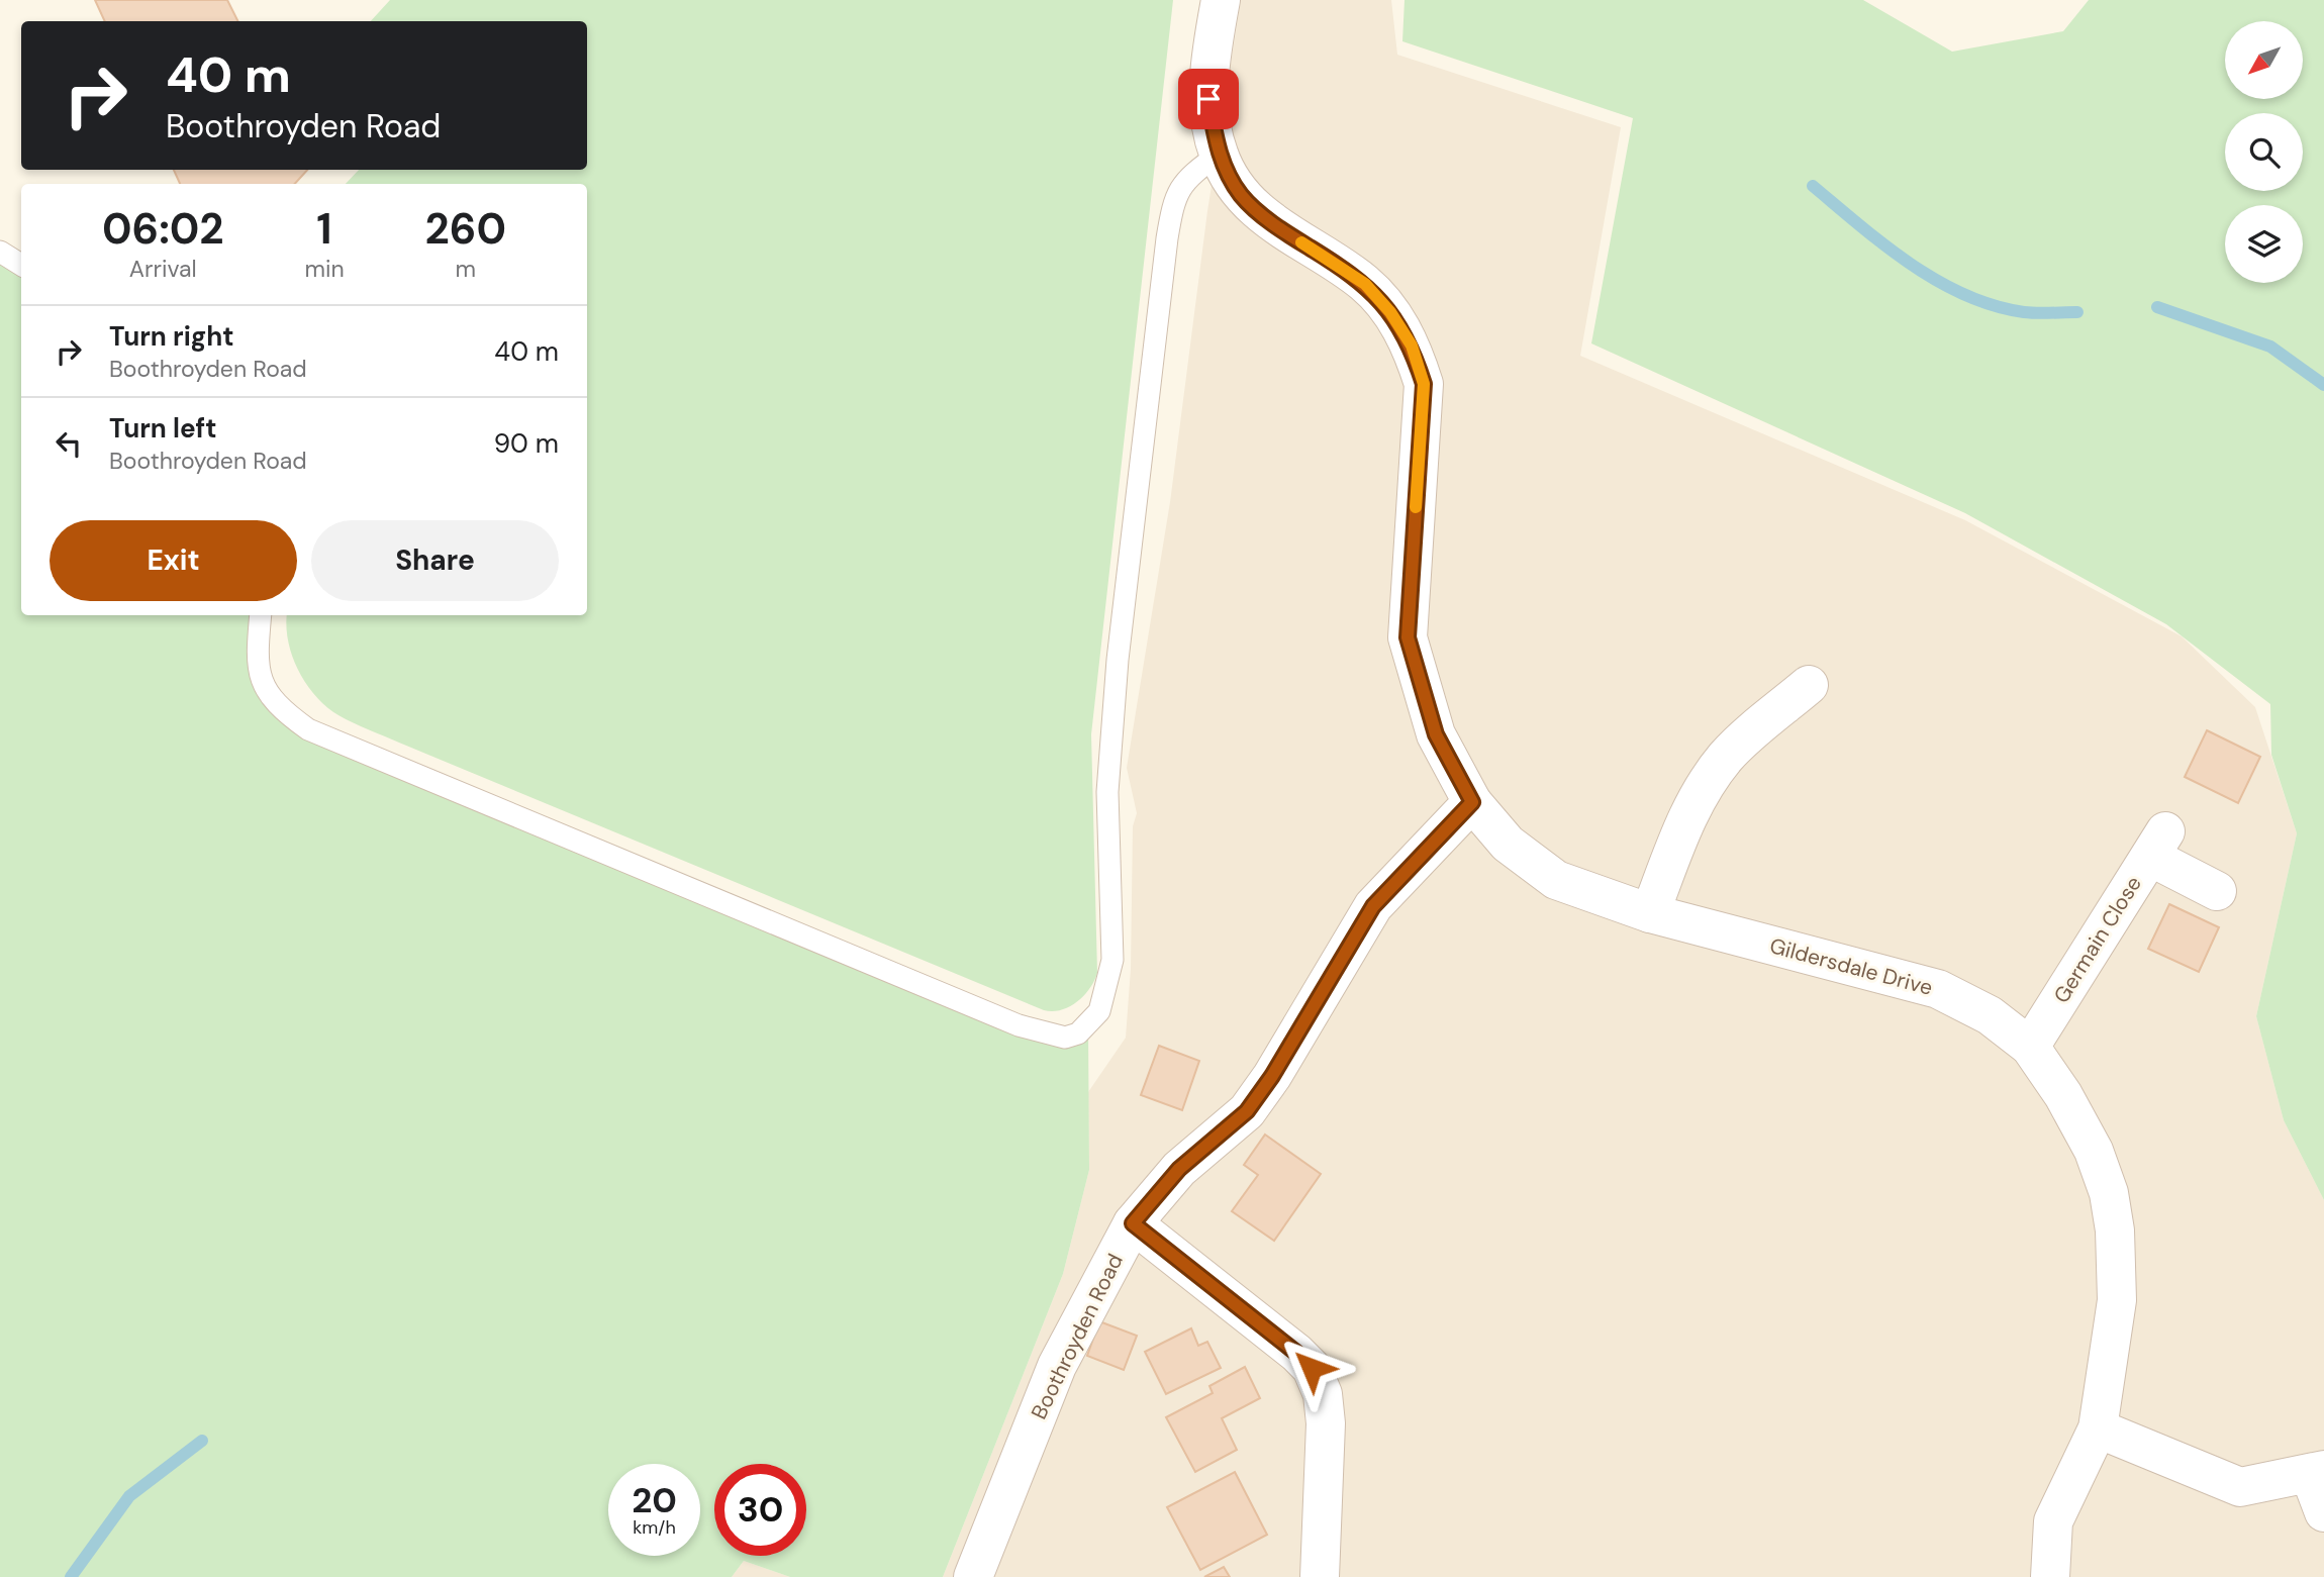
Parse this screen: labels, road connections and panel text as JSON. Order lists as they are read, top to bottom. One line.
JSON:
{"streets":{"street":["Germain Close","Gildersdale Drive","Boothroyden Road"]},"crossings":[["Germain Close","Gildersdale Drive"],["Gildersdale Drive","Boothroyden Road"]],"north":"bottom left","page":{"turn":["40 m","Boothroyden Road"],"eta":["06:02","Arrival","1","min","260","m"],"list":[{"name":"Turn right","note":"Boothroyden Road","value":"40 m"},{"name":"Turn left","note":"Boothroyden Road","value":"90 m"}],"buttons":["Exit","Share"],"speed":"20 km/h","limit":"30"}}
